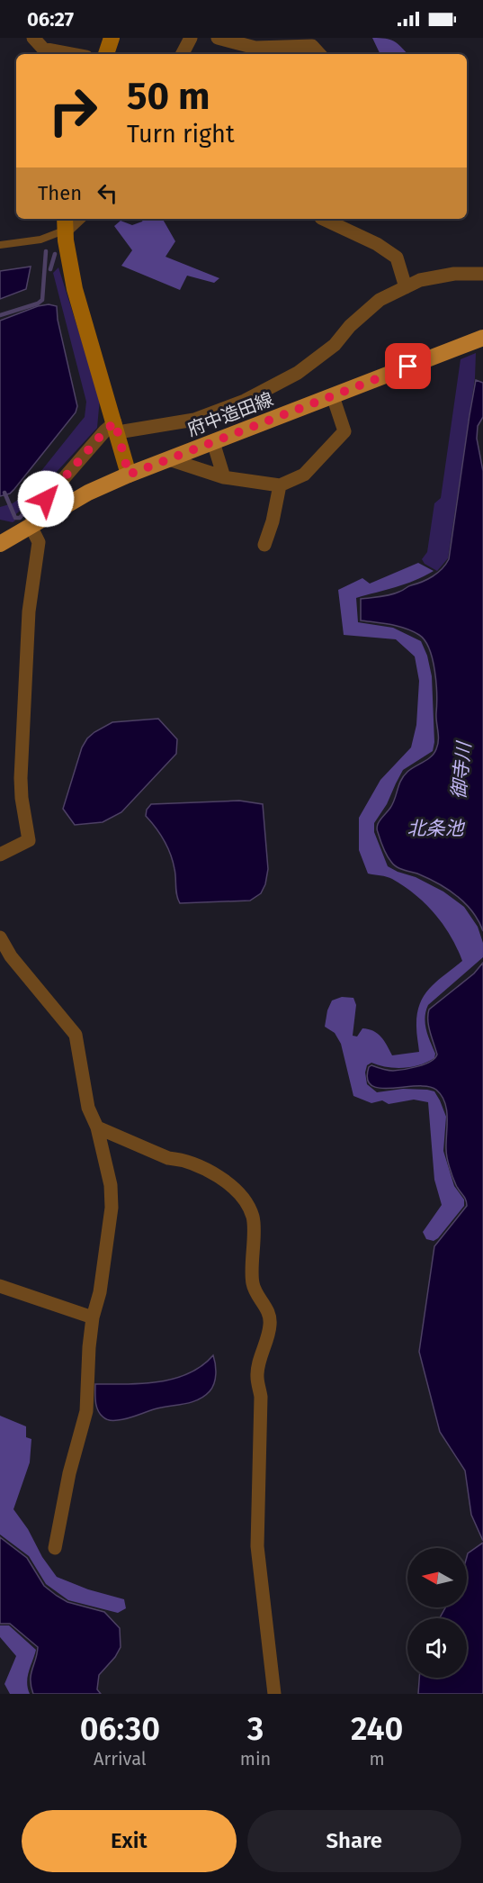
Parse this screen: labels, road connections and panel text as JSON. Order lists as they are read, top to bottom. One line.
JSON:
{"streets":{"main road":["府中造田線"]},"water":["御寺川","北条池"],"north":"left","page":{"status":"06:27","turn":["50 m","Turn right"],"then":"Then","eta":["06:30","Arrival","3","min","240","m"],"buttons":["Exit","Share"]}}
